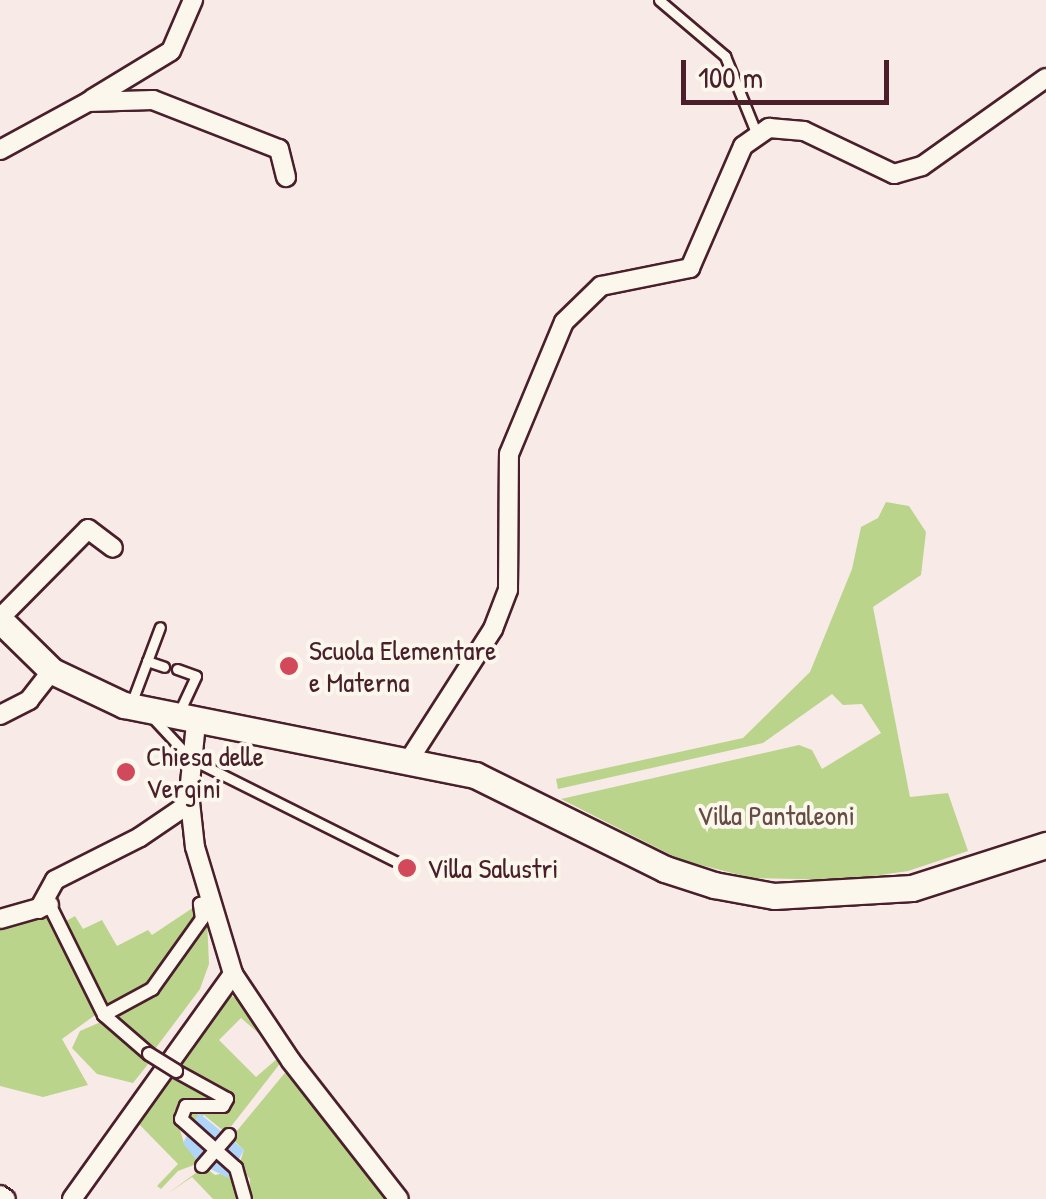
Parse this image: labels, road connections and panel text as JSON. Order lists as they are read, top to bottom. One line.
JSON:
{"parks":["Villa Pantaleoni"],"places":["Scuola Elementare e Materna","Chiesa delle Vergini","Villa Salustri"],"scale_bar":"100 m"}
